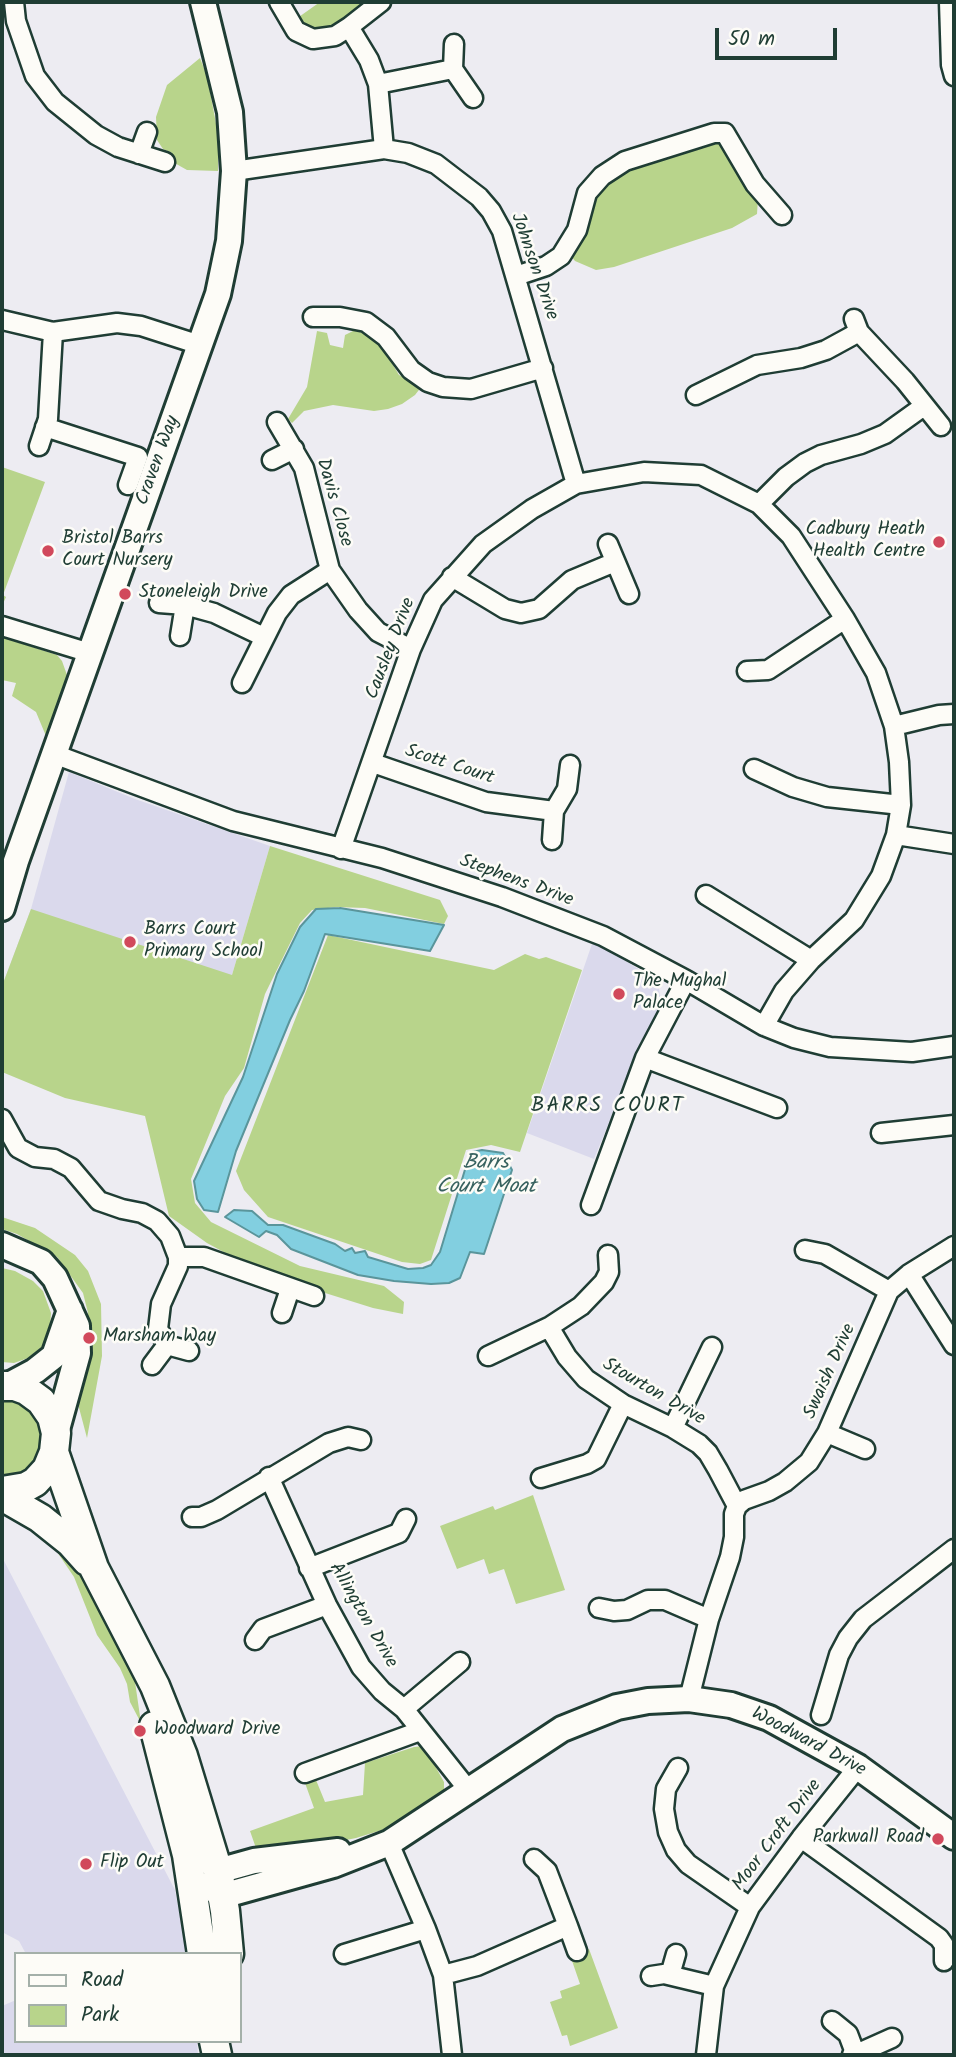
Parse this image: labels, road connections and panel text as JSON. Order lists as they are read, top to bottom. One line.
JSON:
{"streets":{"street":["Johnson Drive","Craven Way","Davis Close","Causley Drive","Scott Court","Stephens Drive","Swaish Drive","Stourton Drive","Allington Drive","Woodward Drive","Moor Croft Drive"]},"crossings":[["Johnson Drive","Craven Way"],["Johnson Drive","Causley Drive"],["Craven Way","Stephens Drive"],["Davis Close","Causley Drive"],["Causley Drive","Scott Court"],["Causley Drive","Stephens Drive"],["Swaish Drive","Stourton Drive"],["Allington Drive","Woodward Drive"],["Woodward Drive","Moor Croft Drive"]],"districts":["BARRS COURT"],"water":["Barrs Court Moat"],"places":["Cadbury Heath Health Centre","Bristol Barrs Court Nursery","Stoneleigh Drive","Barrs Court Primary School","The Mughal Palace","Marsham Way","Woodward Drive","Parkwall Road","Flip Out"],"legend":["Road","Park"],"scale_bar":"50 m"}
